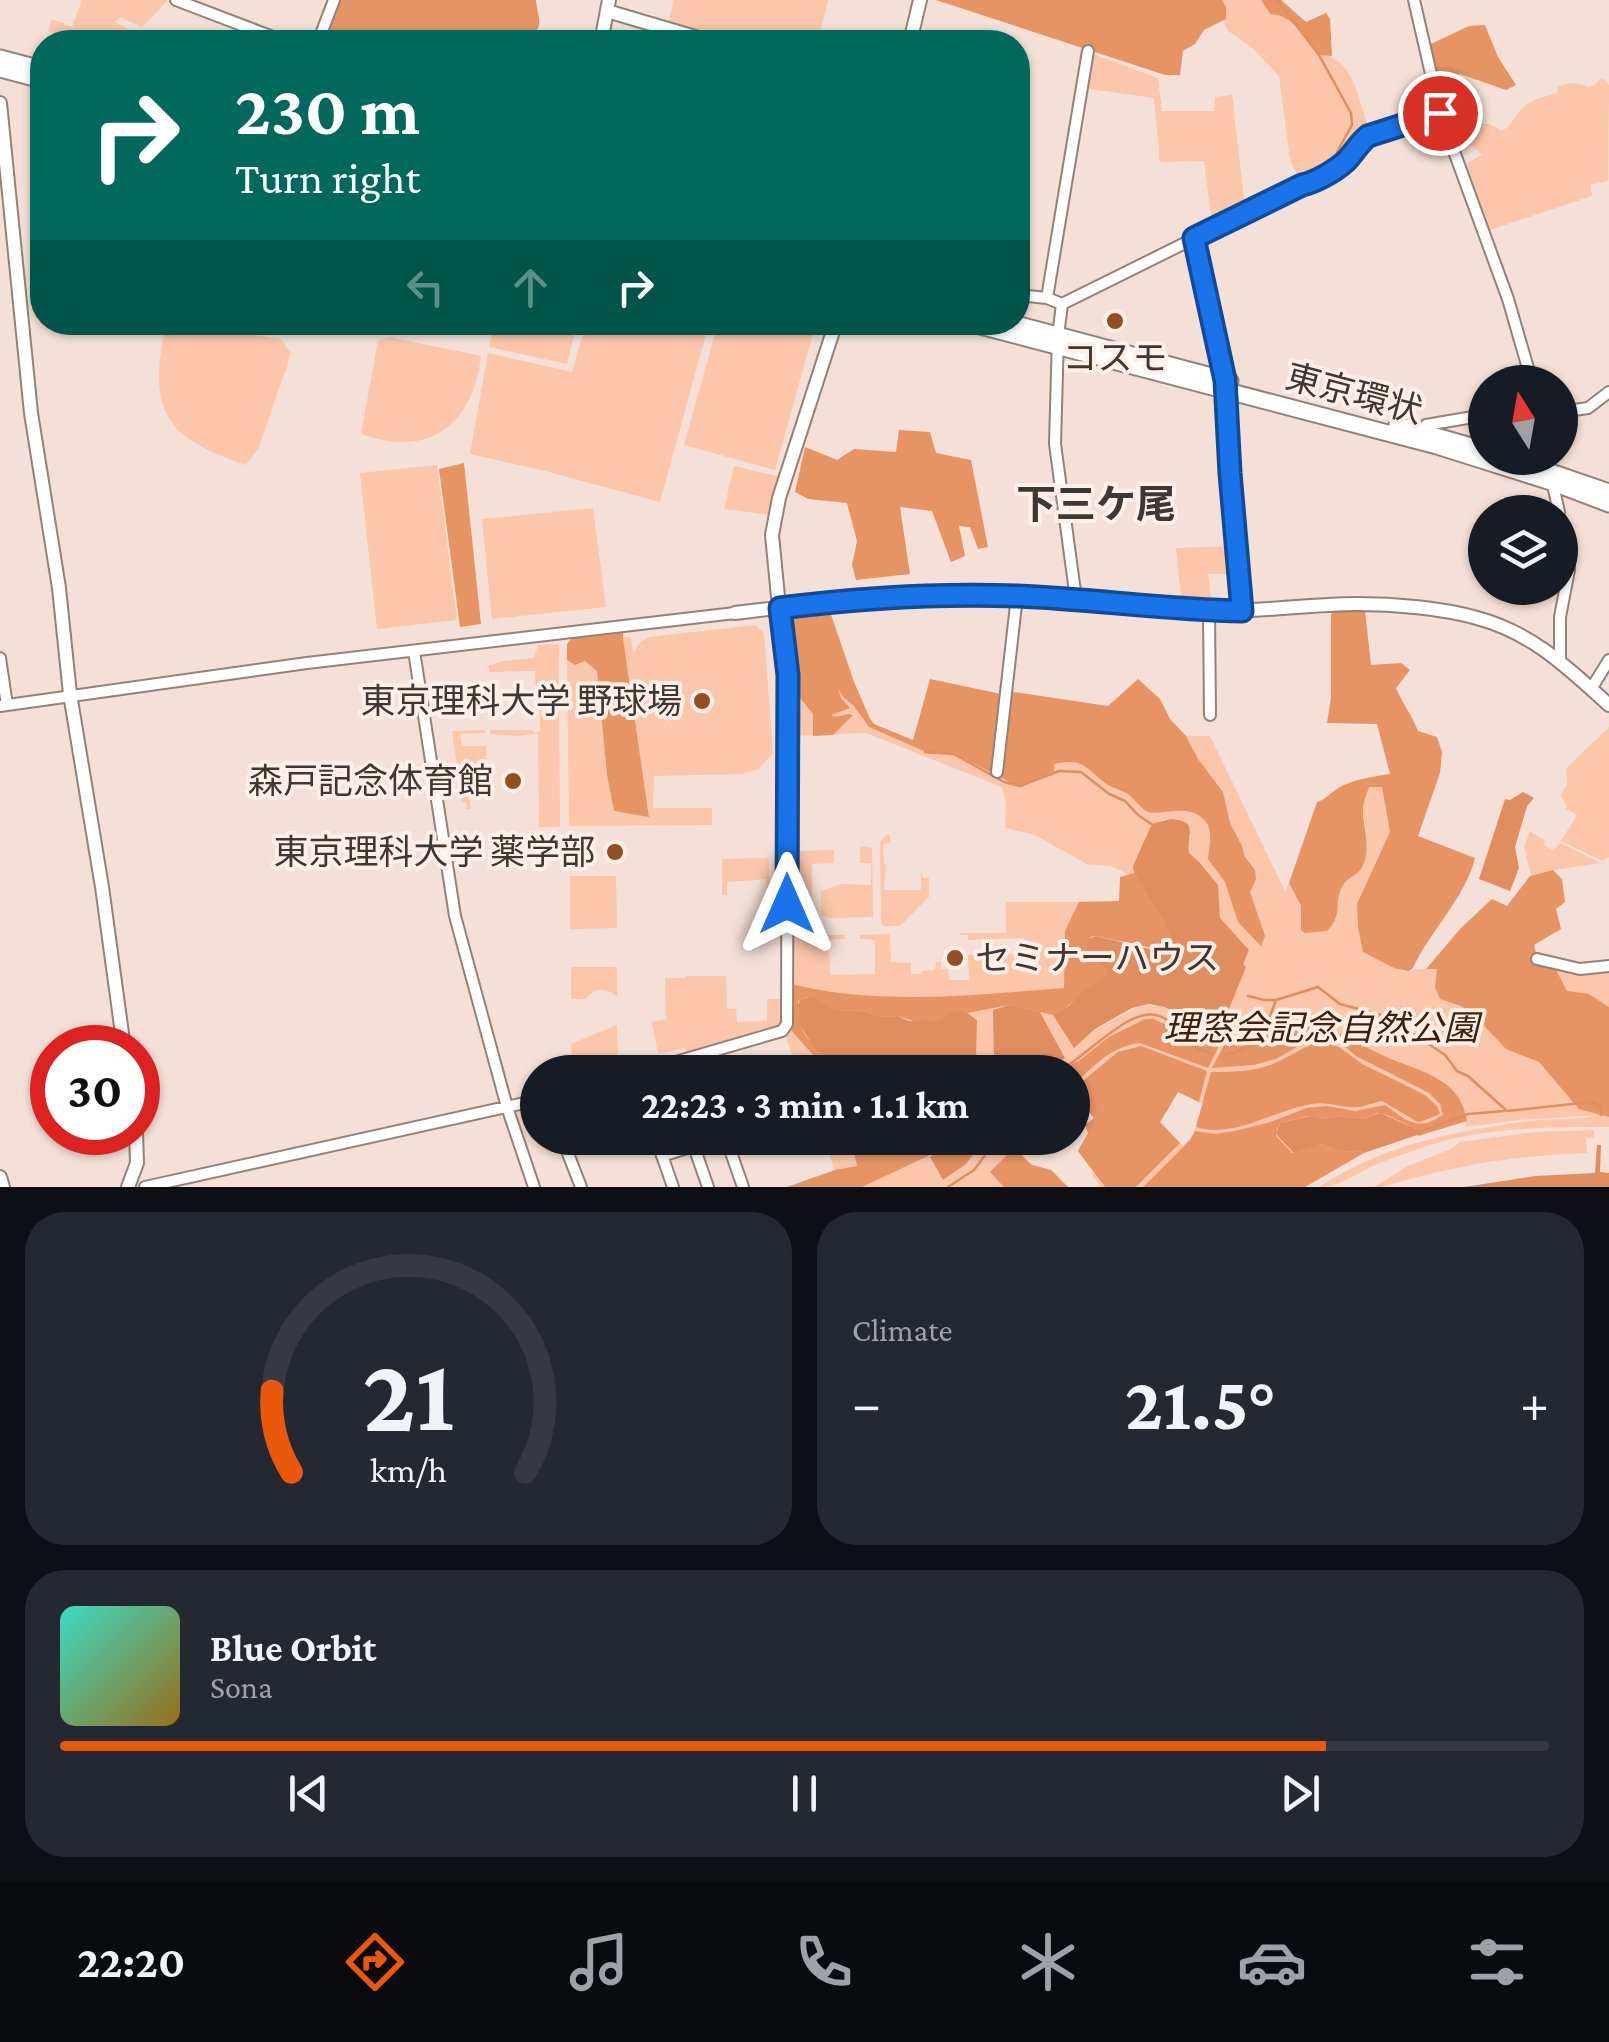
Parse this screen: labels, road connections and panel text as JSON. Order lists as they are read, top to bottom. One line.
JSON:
{"streets":{"highway":["東京環状"]},"districts":["下三ケ尾"],"parks":["理窓会記念自然公園"],"places":["コスモ","東京理科大学 野球場","森戸記念体育館","東京理科大学 薬学部","セミナーハウス"],"north":"top","page":{"turn":["230 m","Turn right"],"limit":"30","trip":"22:23 · 3 min · 1.1 km","tile":"Climate","heat":["−","21.5°","+"],"song":["Blue Orbit","Sona"],"tabs":"22:20","gauge":["21","km/h"]}}
